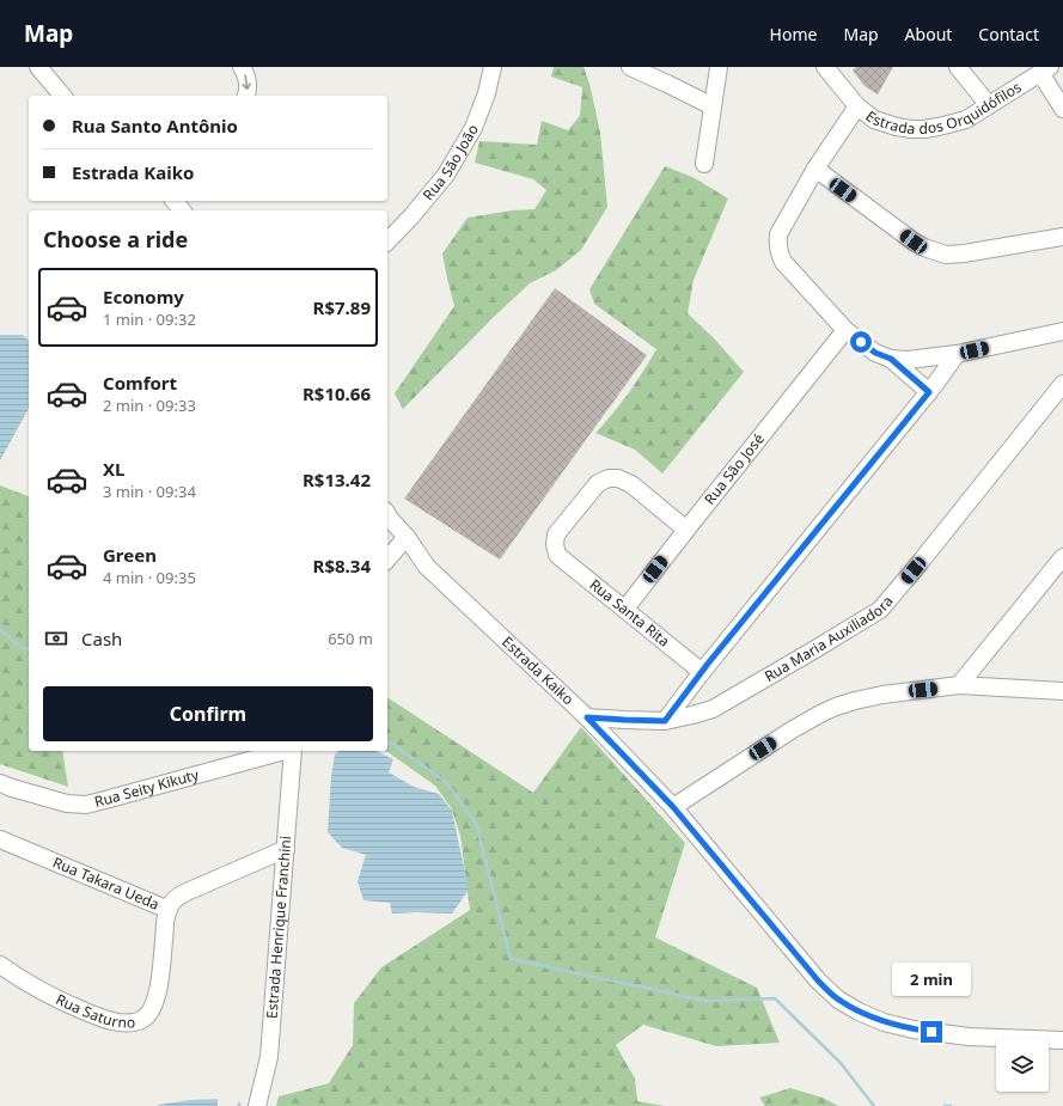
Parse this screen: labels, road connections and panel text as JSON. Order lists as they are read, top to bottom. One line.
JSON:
{"streets":{"street":["Estrada dos Orquidófilos","Rua São João","Rua São José","Rua Santa Rita","Rua Maria Auxiliadora","Estrada Kaiko","Rua Seity Kikuty","Rua Takara Ueda","Estrada Henrique Franchini","Rua Saturno"]},"crossings":[["Rua São José","Rua Santa Rita"],["Rua Maria Auxiliadora","Estrada Kaiko"],["Rua Takara Ueda","Estrada Henrique Franchini"],["Rua Takara Ueda","Rua Saturno"]],"page":{"header":"Map","nav":["Home","Map","About","Contact"],"banner":["Rua Santo Antônio","Estrada Kaiko"],"heading":"Choose a ride","list":[{"name":"Economy","note":"1 min · 09:32","value":"R$7.89"},{"name":"Comfort","note":"2 min · 09:33","value":"R$10.66"},{"name":"XL","note":"3 min · 09:34","value":"R$13.42"},{"name":"Green","note":"4 min · 09:35","value":"R$8.34"}],"pay":["Cash","650 m"],"buttons":"Confirm","bubble":"2 min"}}
